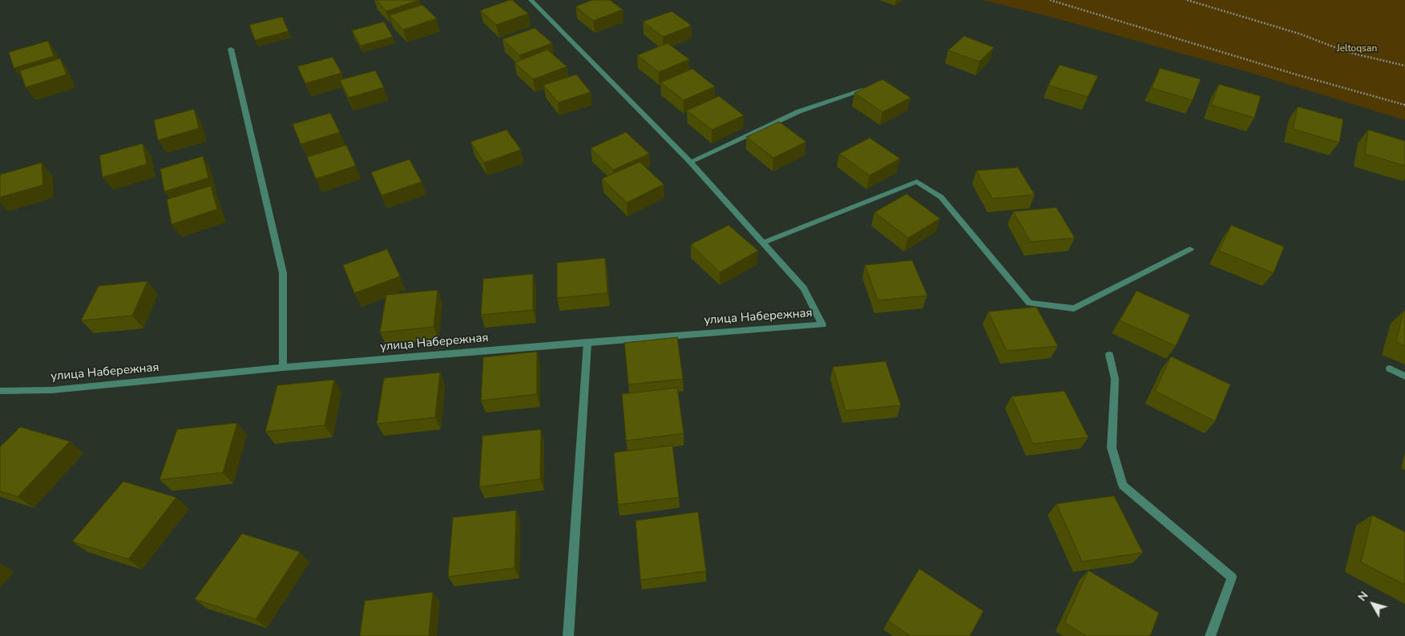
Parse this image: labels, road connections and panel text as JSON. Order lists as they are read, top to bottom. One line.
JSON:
{"streets":{"street":["улица Набережная"]},"parks":["Jeltoqsan"],"north":"top left"}
